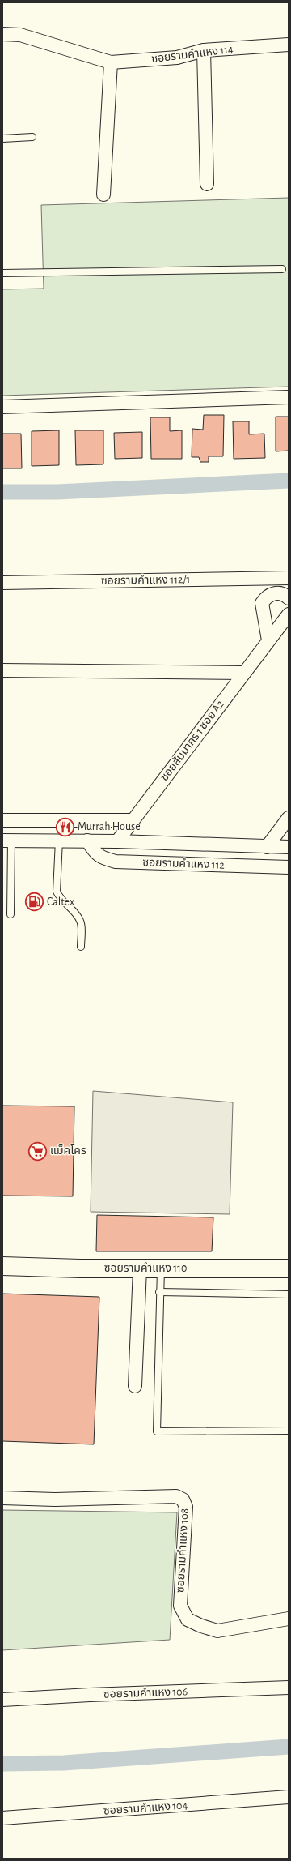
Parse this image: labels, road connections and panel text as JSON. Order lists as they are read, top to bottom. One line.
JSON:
{"streets":{"street":["ซอยรามคำแหง 114","ซอยรามคำแหง 112/1","ซอยสัมมากร 1 ซอย A2","ซอยรามคำแหง 112","ซอยรามคำแหง 110","ซอยรามคำแหง 108","ซอยรามคําแหง 106","ซอยรามคําแหง 104"]},"crossings":[["ซอยสัมมากร 1 ซอย A2","ซอยรามคำแหง 112"]],"places":{"restaurant":["Murrah House"],"fuel station":["Caltex"],"supermarket":["แม็คโคร"]}}
